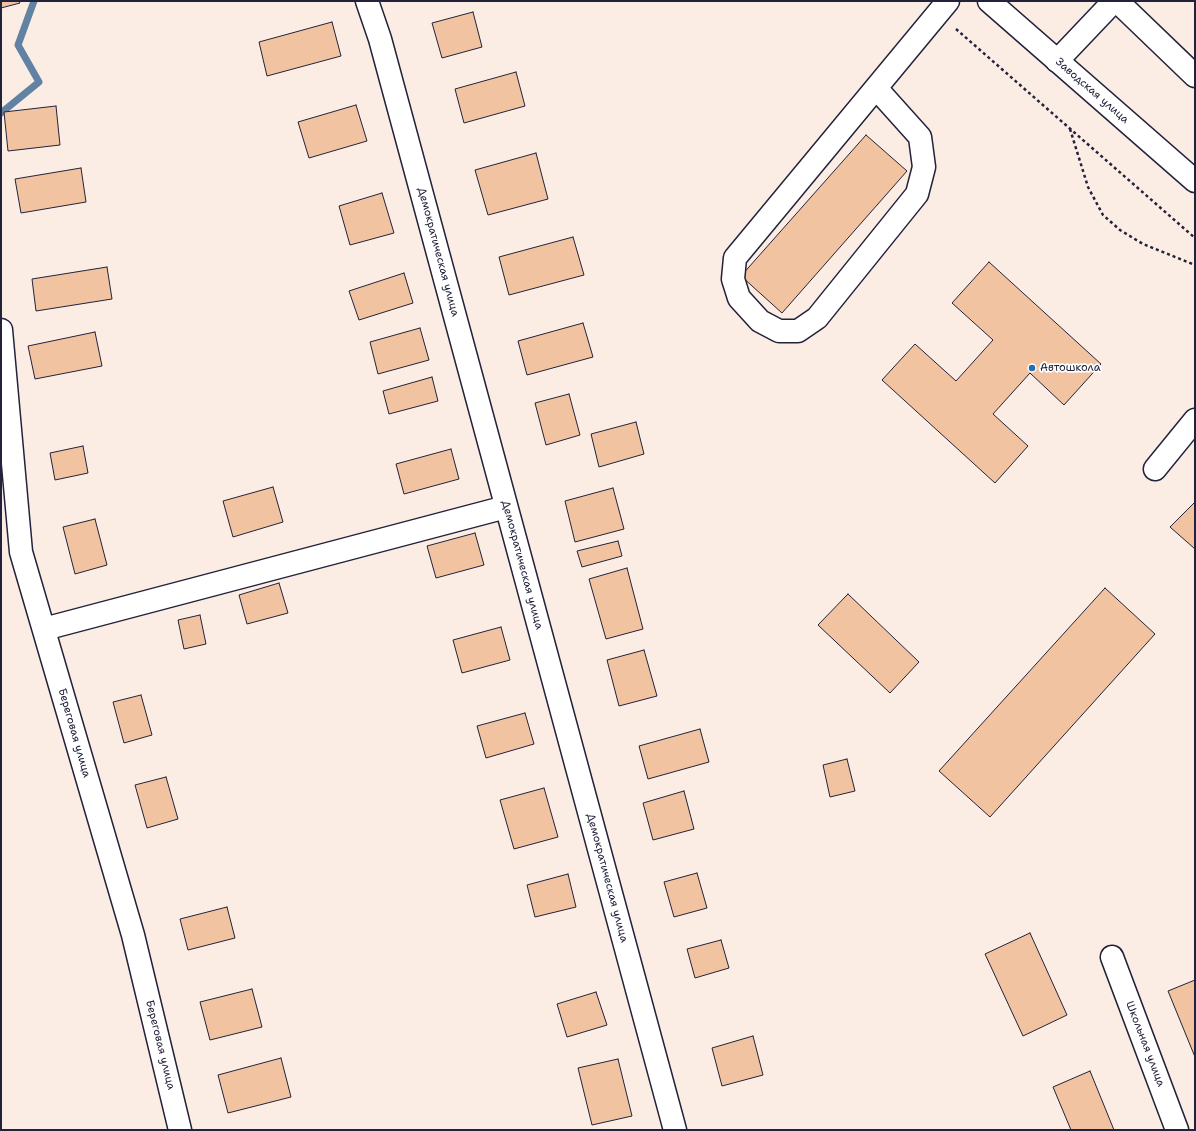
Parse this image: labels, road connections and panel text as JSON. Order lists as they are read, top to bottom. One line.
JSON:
{"streets":{"street":["Заводская улица","Демократическая улица","Береговая улица","Школьная улица"]},"places":["Автошкола"]}
